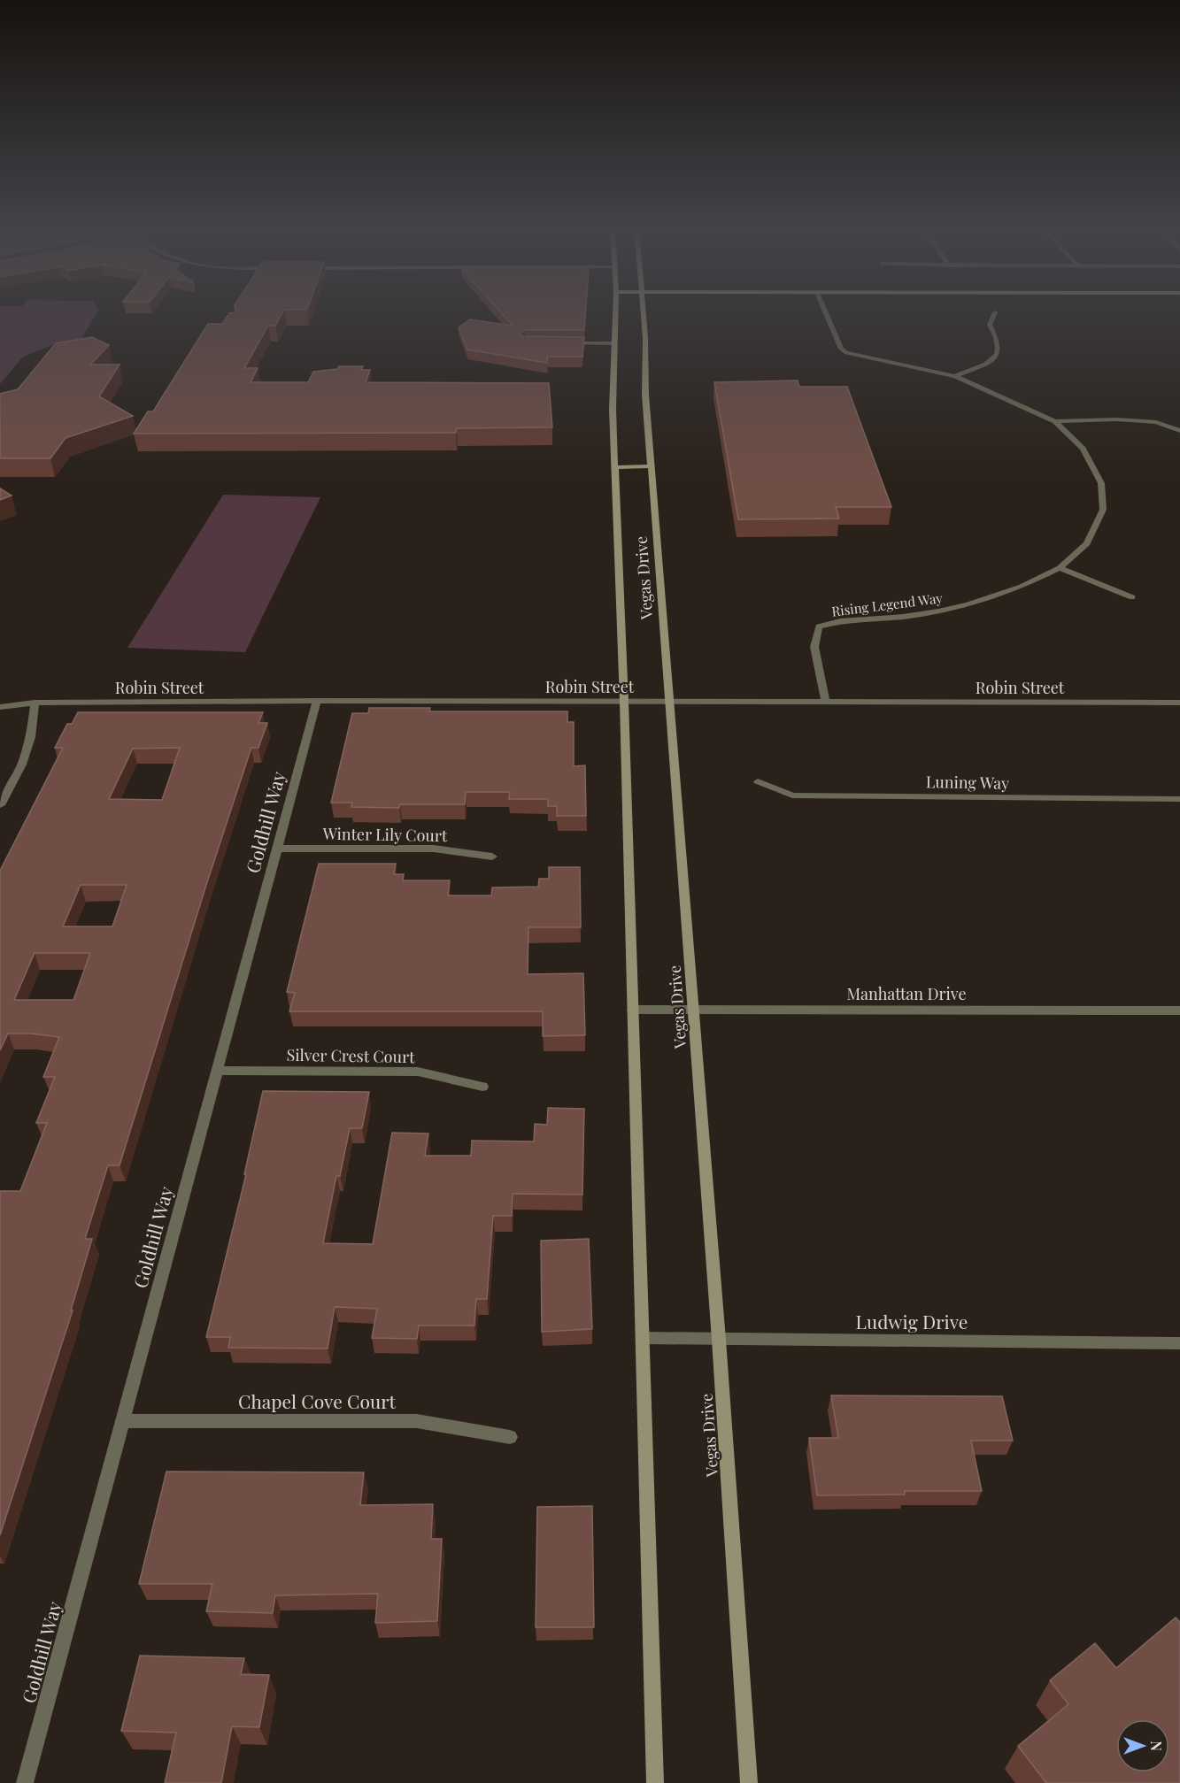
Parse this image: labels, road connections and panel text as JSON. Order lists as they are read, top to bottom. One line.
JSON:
{"streets":{"main road":["Vegas Drive"],"street":["Rising Legend Way","Robin Street","Luning Way","Goldhill Way","Winter Lily Court","Manhattan Drive","Silver Crest Court","Ludwig Drive","Chapel Cove Court"]},"crossings":[["Vegas Drive","Robin Street"],["Vegas Drive","Manhattan Drive"],["Vegas Drive","Ludwig Drive"],["Rising Legend Way","Robin Street"],["Robin Street","Goldhill Way"],["Goldhill Way","Winter Lily Court"],["Goldhill Way","Silver Crest Court"],["Goldhill Way","Chapel Cove Court"]],"north":"right"}
